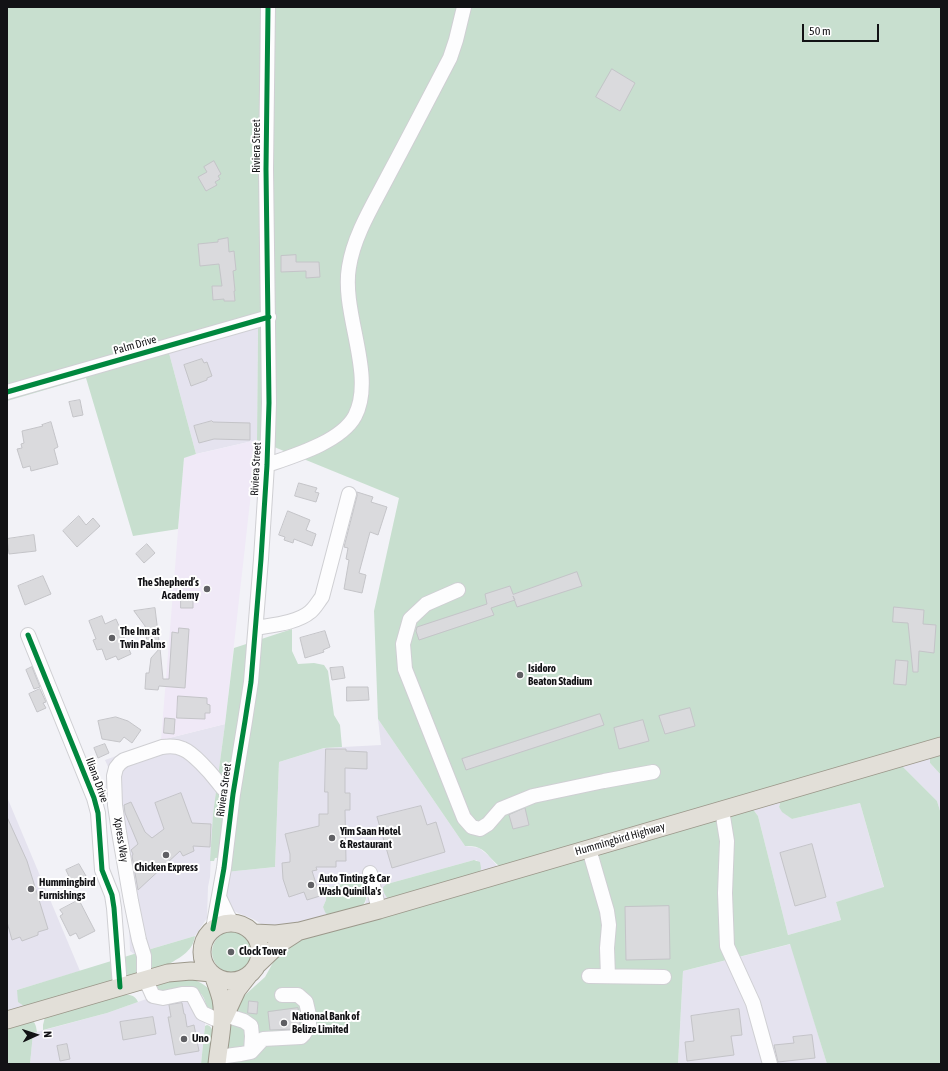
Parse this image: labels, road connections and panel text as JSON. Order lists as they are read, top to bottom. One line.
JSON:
{"streets":{"main road":["Hummingbird Highway"],"street":["Riviera Street","Palm Drive","Iliana Drive","Xpress Way"]},"crossings":[["Riviera Street","Palm Drive"],["Riviera Street","Hummingbird Highway"],["Riviera Street","Xpress Way"]],"places":["The Shepherd’s Academy","The Inn at Twin Palms","Isidoro Beaton Stadium","Yim Saan Hotel & Restaurant","Chicken Express","Auto Tinting & Car Wash Quinilla's","Hummingbird Furnishings","Clock Tower","National Bank of Belize Limited","Uno"],"scale_bar":"50 m","north":"right"}
